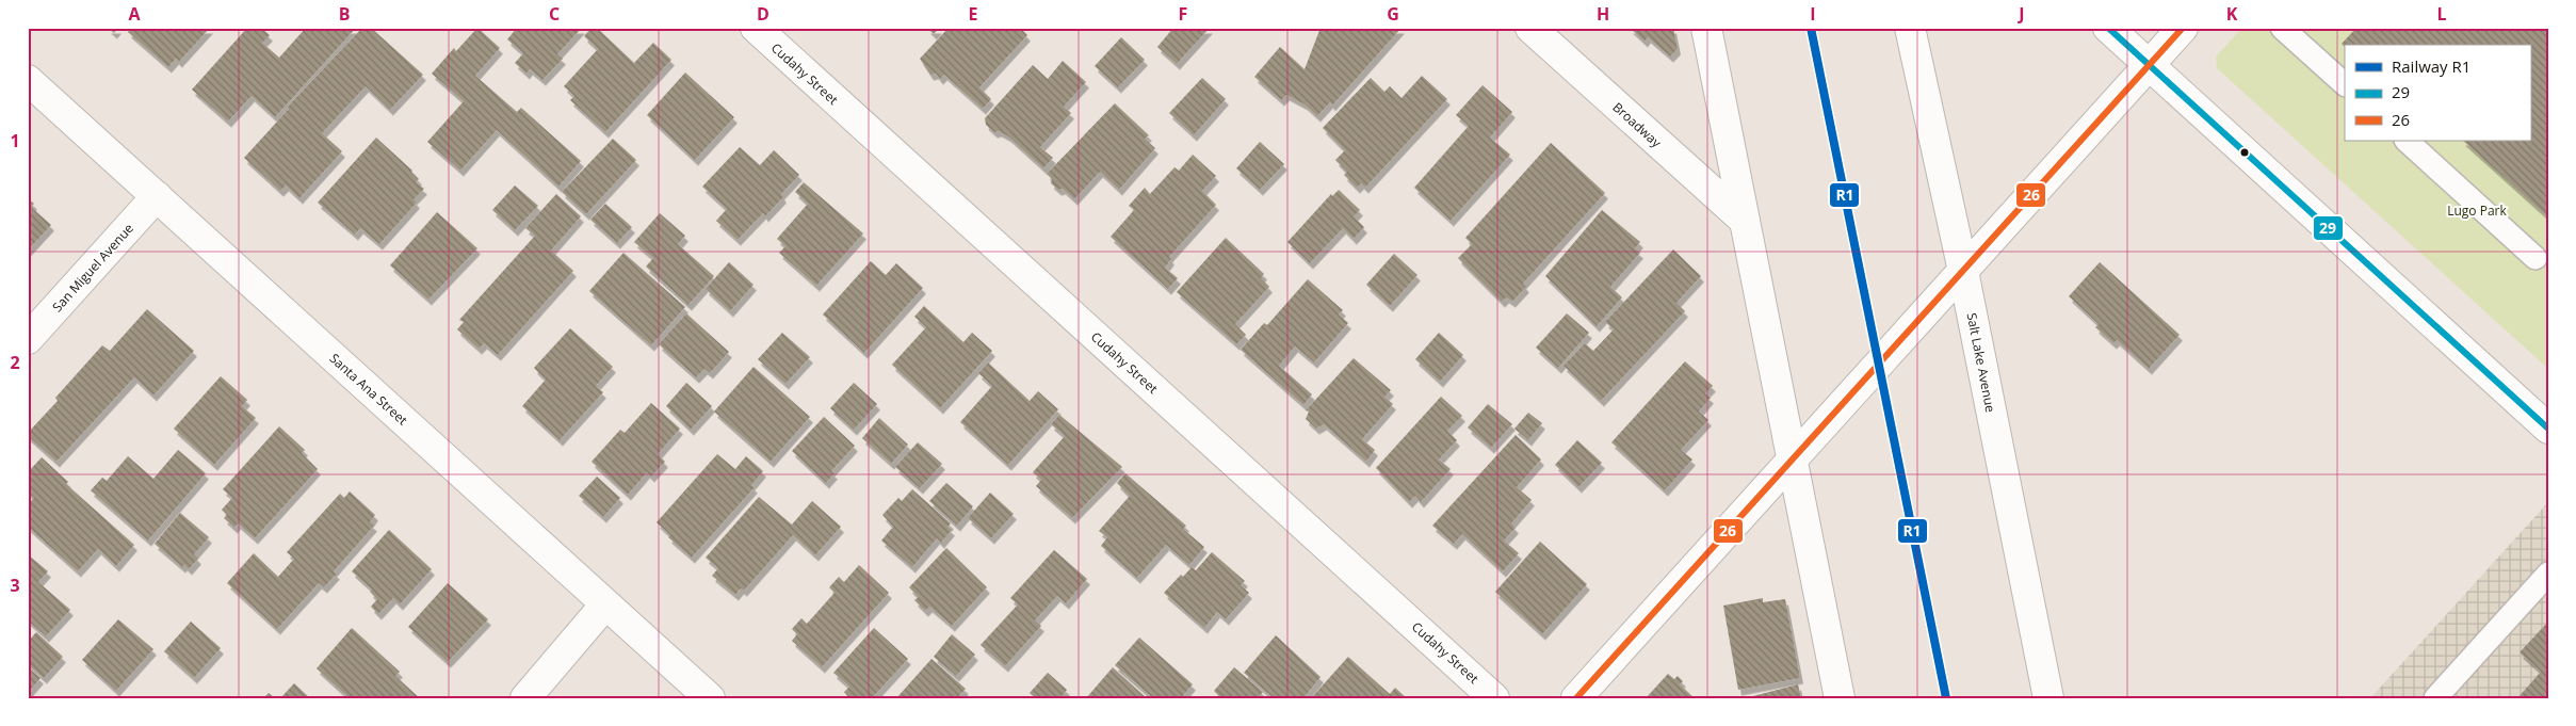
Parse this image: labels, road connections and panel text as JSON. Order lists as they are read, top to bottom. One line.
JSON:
{"streets":{"street":["Cudahy Street","Broadway","San Miguel Avenue","Salt Lake Avenue","Santa Ana Street"]},"crossings":[["San Miguel Avenue","Santa Ana Street"]],"parks":["Lugo Park"],"lines":["rail line R1","transit line 29","transit line 26"],"legend":["Railway R1","29","26"],"grid":{"columns":["A","B","C","D","E","F","G","H","I","J","K","L"],"rows":["1","2","3"]}}
